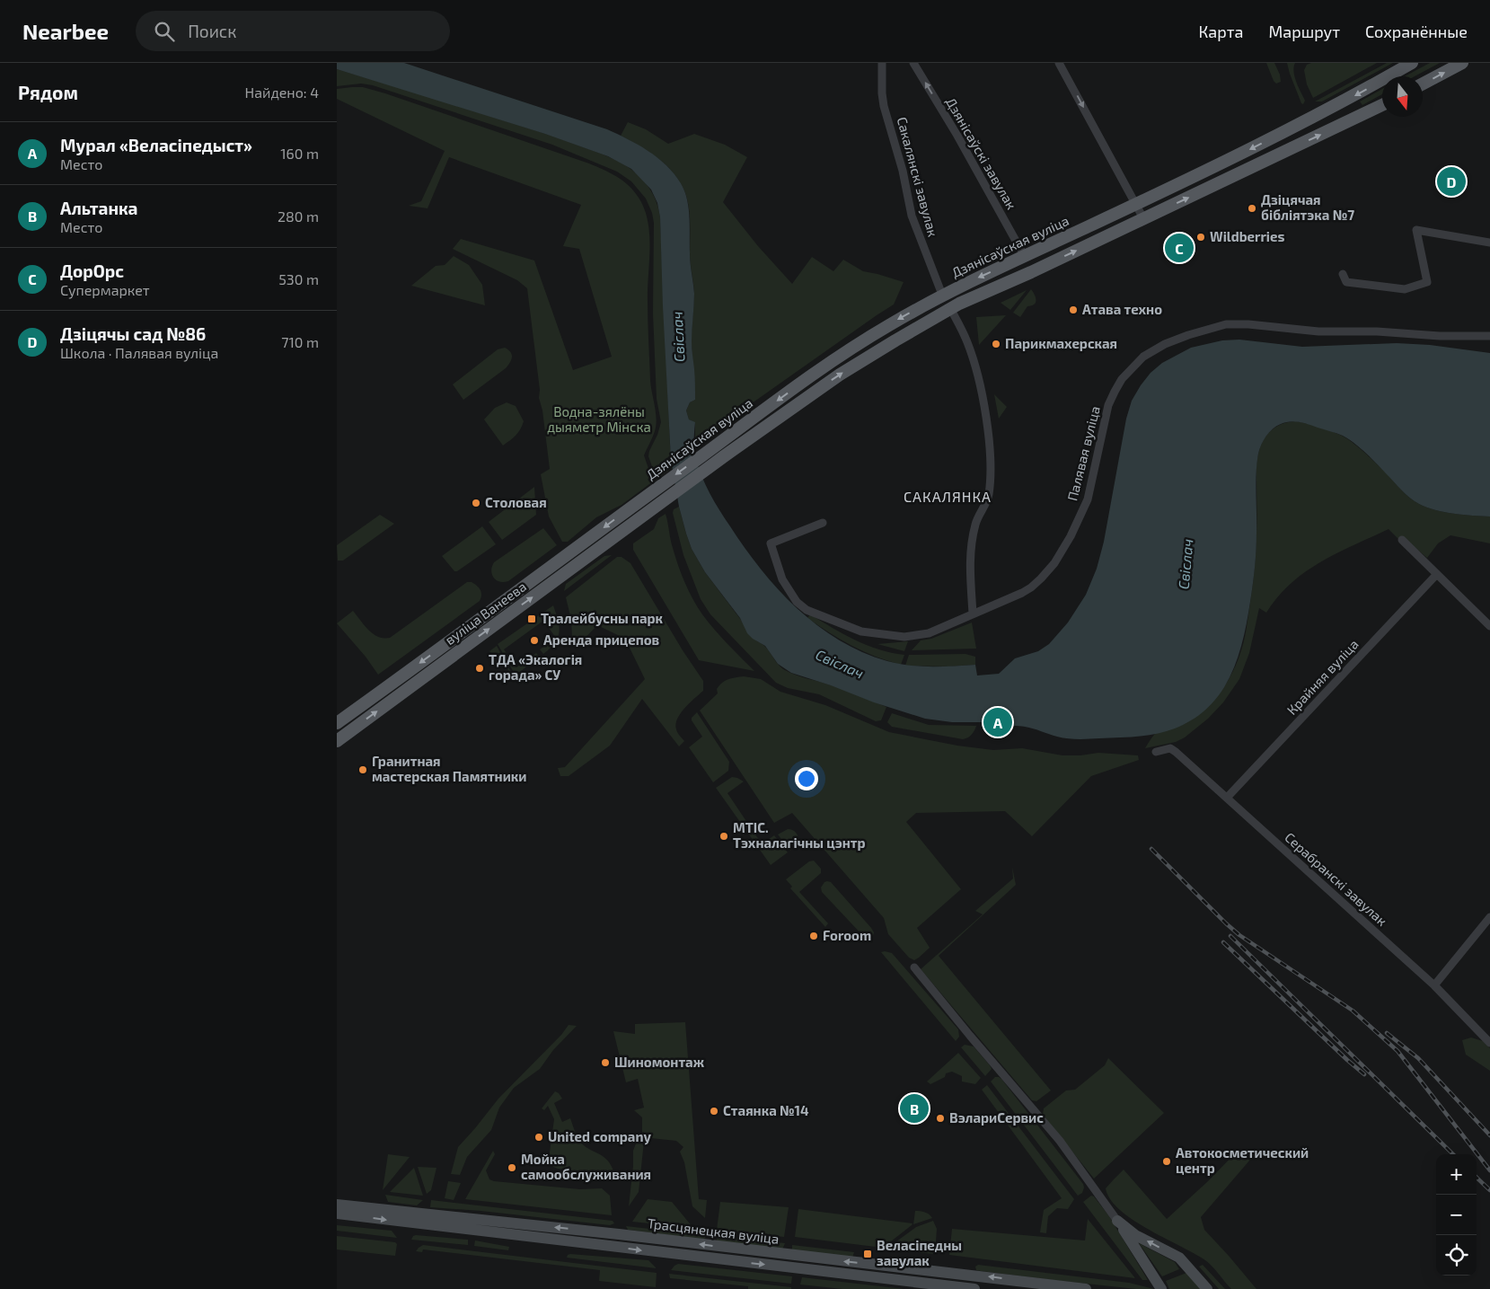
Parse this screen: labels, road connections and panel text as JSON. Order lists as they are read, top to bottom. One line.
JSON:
{"streets":{"main road":["Дзянісаўская вуліца","вуліца Ванеева","Трасцянецкая вуліца"],"street":["Дзянісаўскі завулак","Сакалянскі завулак","Палявая вуліца","Крайняя вуліца","Серабранскі завулак"]},"crossings":[["Дзянісаўскі завулак","Дзянісаўская вуліца"],["Сакалянскі завулак","Дзянісаўская вуліца"],["Дзянісаўская вуліца","вуліца Ванеева"],["Крайняя вуліца","Серабранскі завулак"]],"one_way":["Дзянісаўскі завулак"],"districts":["САКАЛЯНКА"],"water":["Свіслач"],"parks":["Водна-зялёны дыяметр Мінска"],"places":{"other":["Дзіцячая бібліятэка №7","Wildberries","Атава техно","Парикмахерская","Столовая","Аренда прицепов","ТДА «Экалогія горада» СУ","Гранитная мастерская Памятники","МТІС. Тэхналагічны цэнтр","Foroom","Шиномонтаж","Стаянка №14","ВэлариСервис","United company","Автокосметический центр","Мойка самообслуживания"],"transit":["Тралейбусны парк","Веласіпедны завулак"]},"north":"bottom","page":{"header":"Nearbee","search":"Поиск","nav":["Карта","Маршрут","Сохранённые"],"heading":["Рядом","Найдено: 4"],"list":[{"mark":"A","name":"Мурал «Веласіпедыст»","note":"Место","value":"160 m"},{"mark":"B","name":"Альтанка","note":"Место","value":"280 m"},{"mark":"C","name":"ДорОрс","note":"Супермаркет","value":"530 m"},{"mark":"D","name":"Дзіцячы сад №86","note":"Школа · Палявая вуліца","value":"710 m"}],"pins":["D","C","A","B"],"map_buttons":["+","−"]}}
